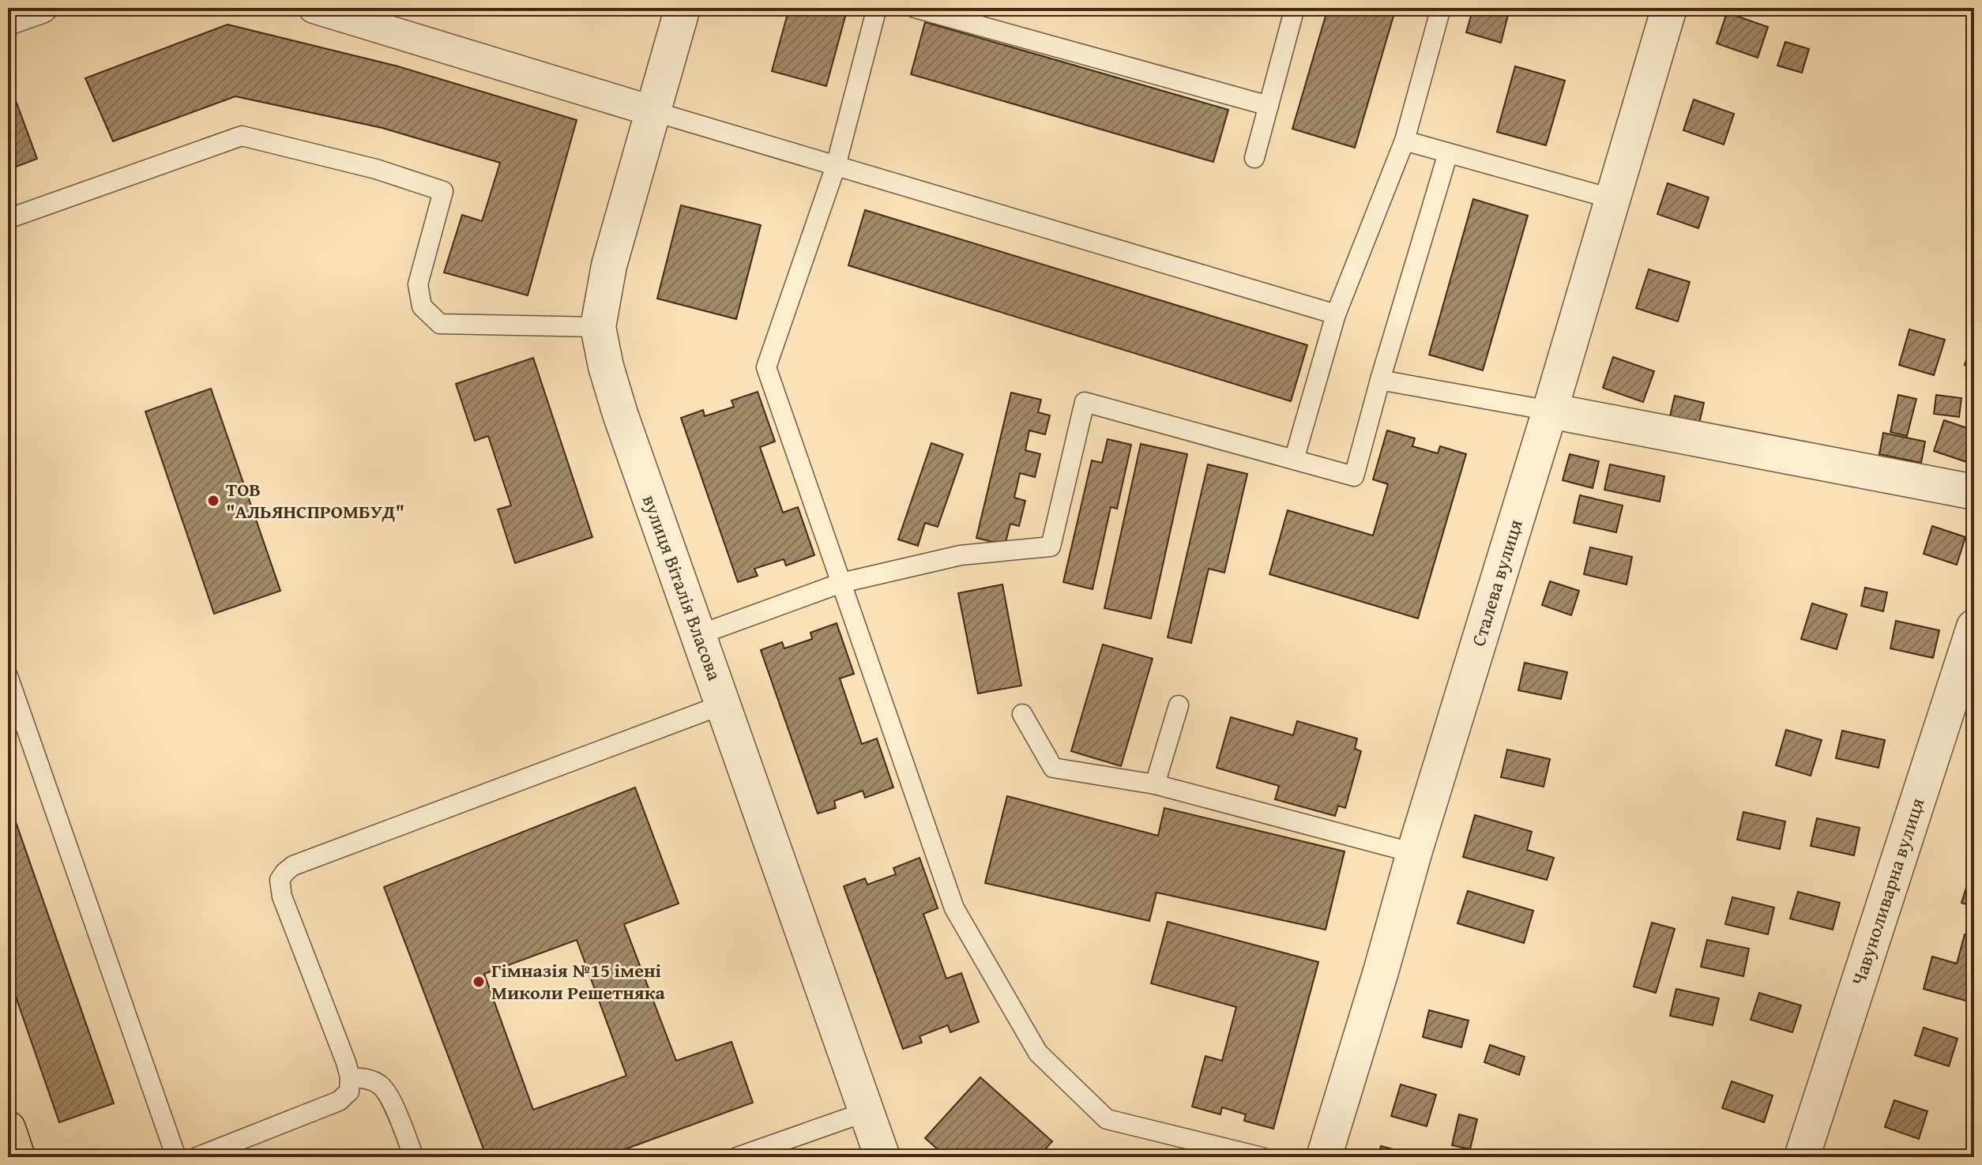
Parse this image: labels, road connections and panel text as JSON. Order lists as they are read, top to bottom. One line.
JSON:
{"streets":{"street":["Сталева вулиця","вулиця Віталія Власова","Чавуноливарна вулиця"]},"places":["ТОВ \"АЛЬЯНСПРОМБУД\"","Гімназія №15 імені Миколи Решетняка"]}
